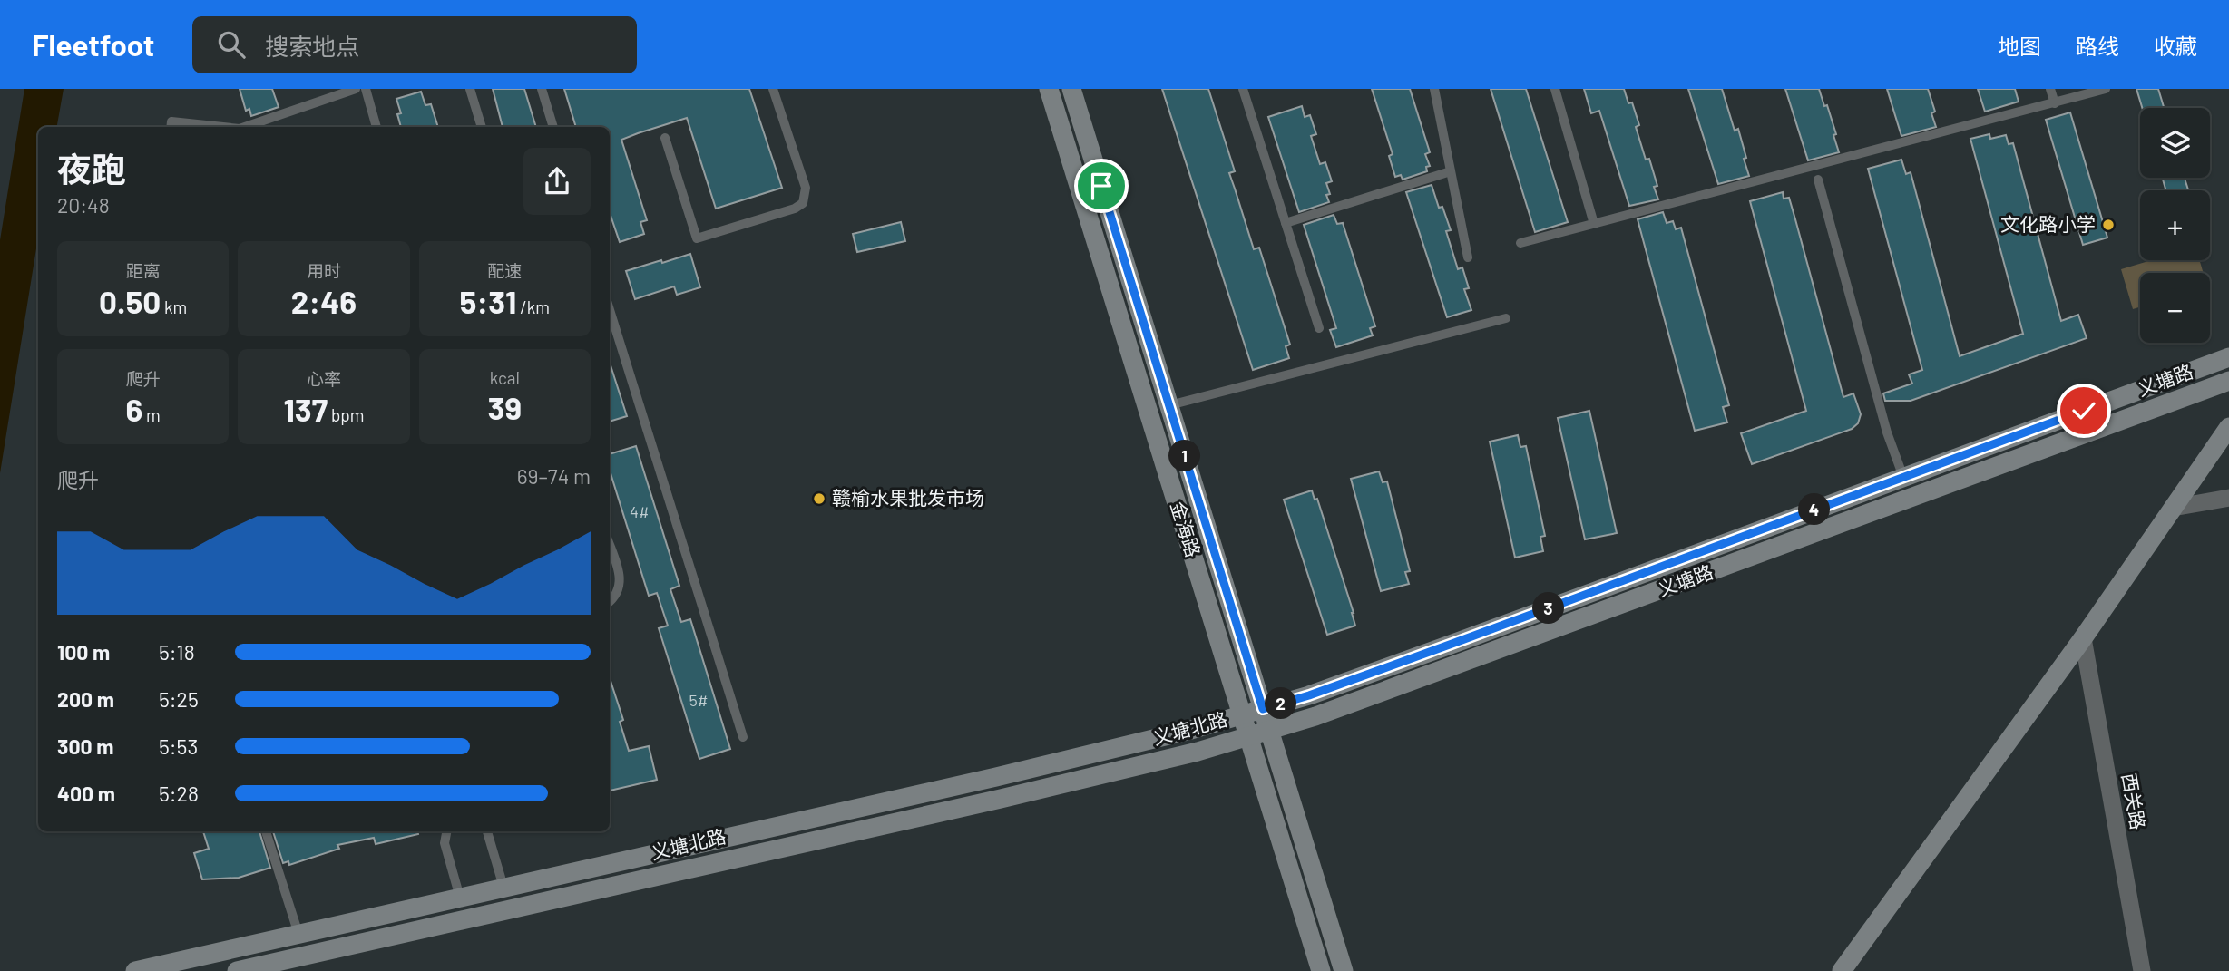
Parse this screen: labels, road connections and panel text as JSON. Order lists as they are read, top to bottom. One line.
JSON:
{"streets":{"main road":["义塘路","金海路","义塘北路"],"street":["西关路"]},"crossings":[["义塘路","金海路"],["义塘路","义塘北路"],["金海路","义塘北路"]],"places":["文化路小学","赣榆水果批发市场"],"house_numbers":["4#","5#"],"page":{"header":"Fleetfoot","search":"搜索地点","nav":["地图","路线","收藏"],"map_buttons":["+","−"],"heading":["夜跑","20:48"],"stats":[["距离","0.50 km"],["用时","2:46"],["配速","5:31 /km"],["爬升","6 m"],["心率","137 bpm"],["kcal","39"]],"pins":["1","4","3","2"],"chart":["爬升","69–74 m"],"list":[{"name":"100 m","note":"5:18"},{"name":"200 m","note":"5:25"},{"name":"300 m","note":"5:53"},{"name":"400 m","note":"5:28"}]}}
